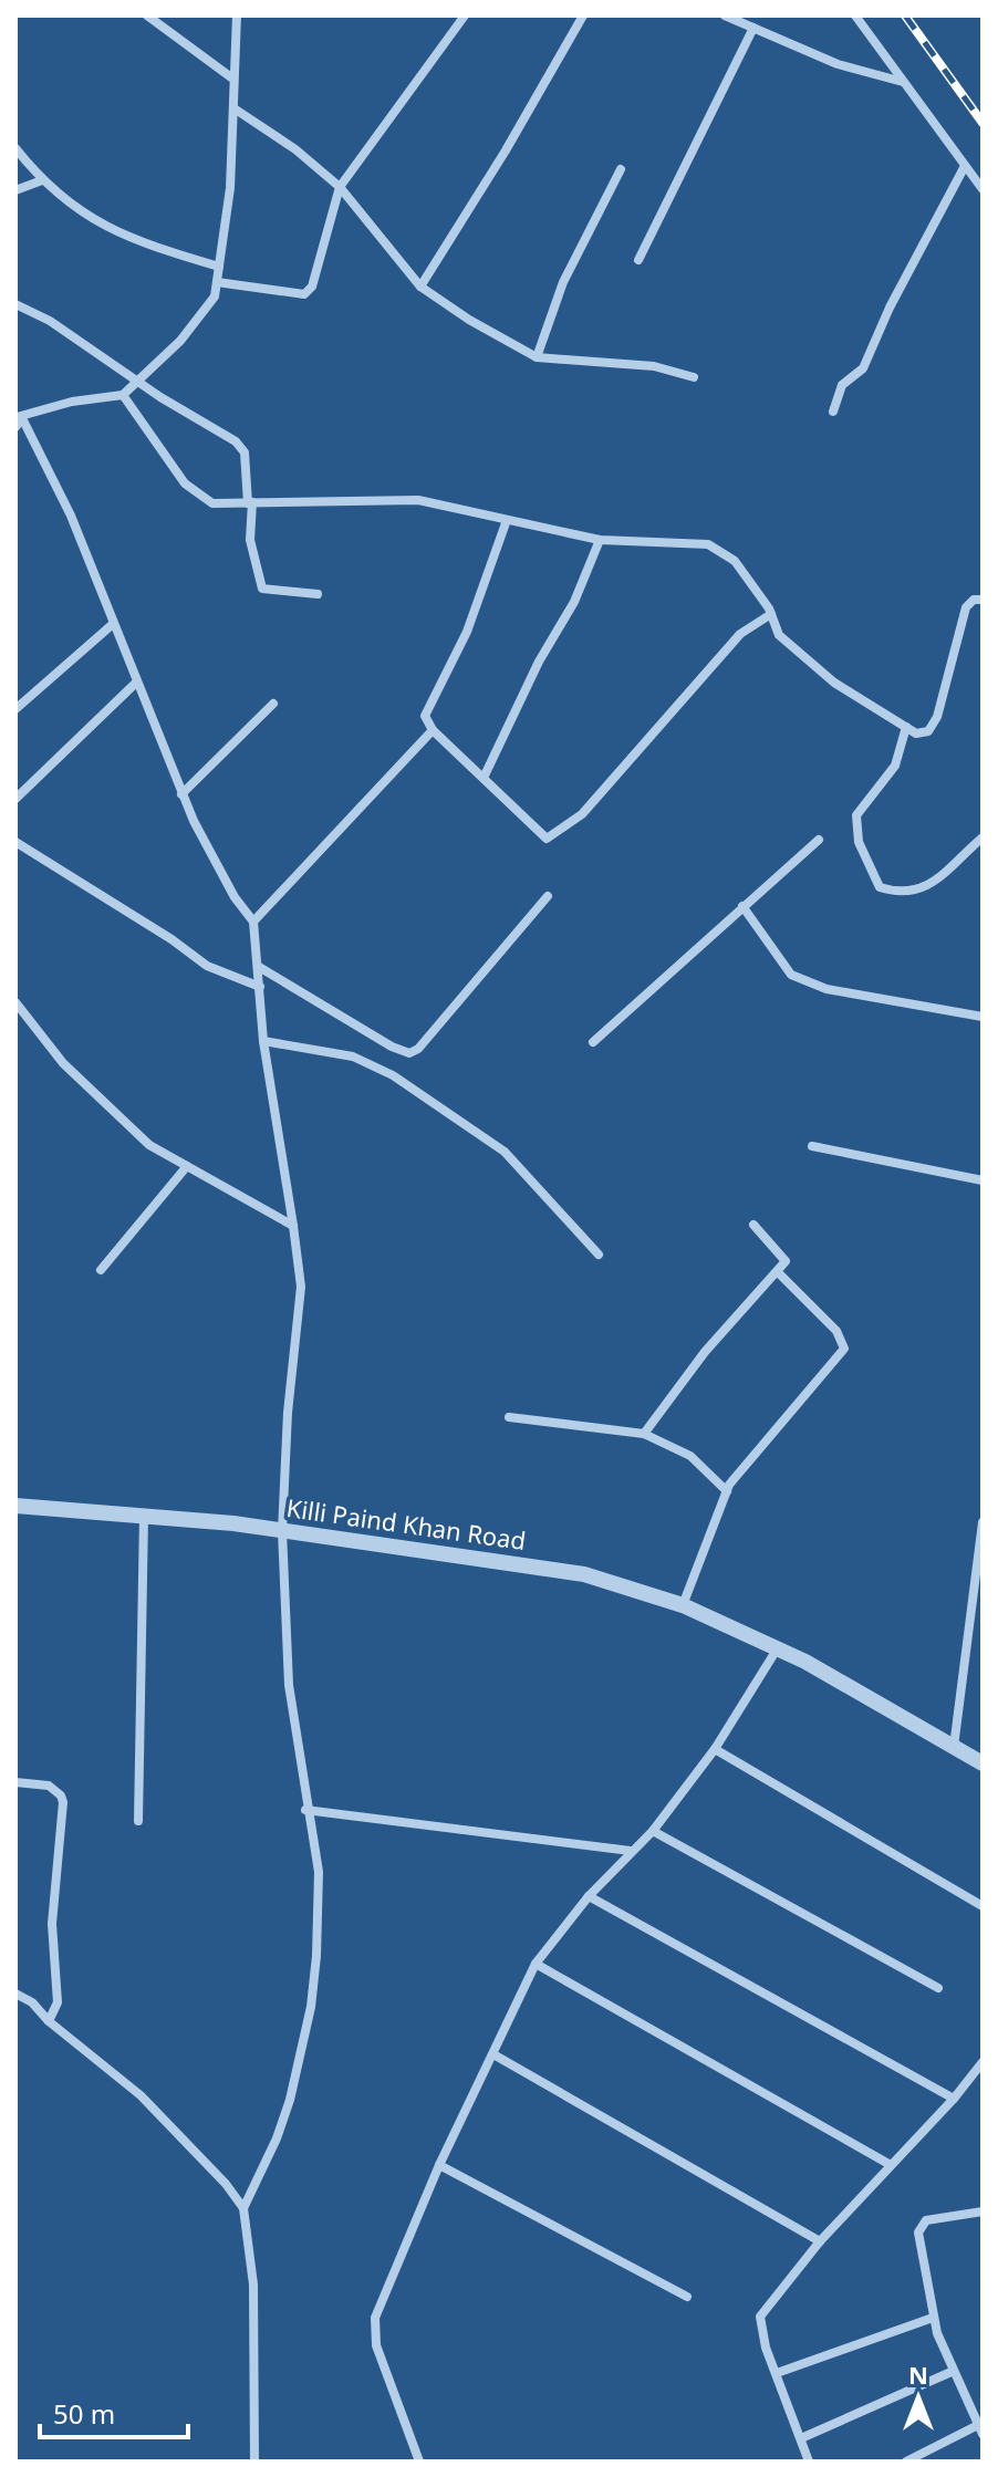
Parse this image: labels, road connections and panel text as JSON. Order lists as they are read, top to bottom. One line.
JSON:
{"streets":{"street":["Killi Paind Khan Road"]},"scale_bar":"50 m","north":"top"}
